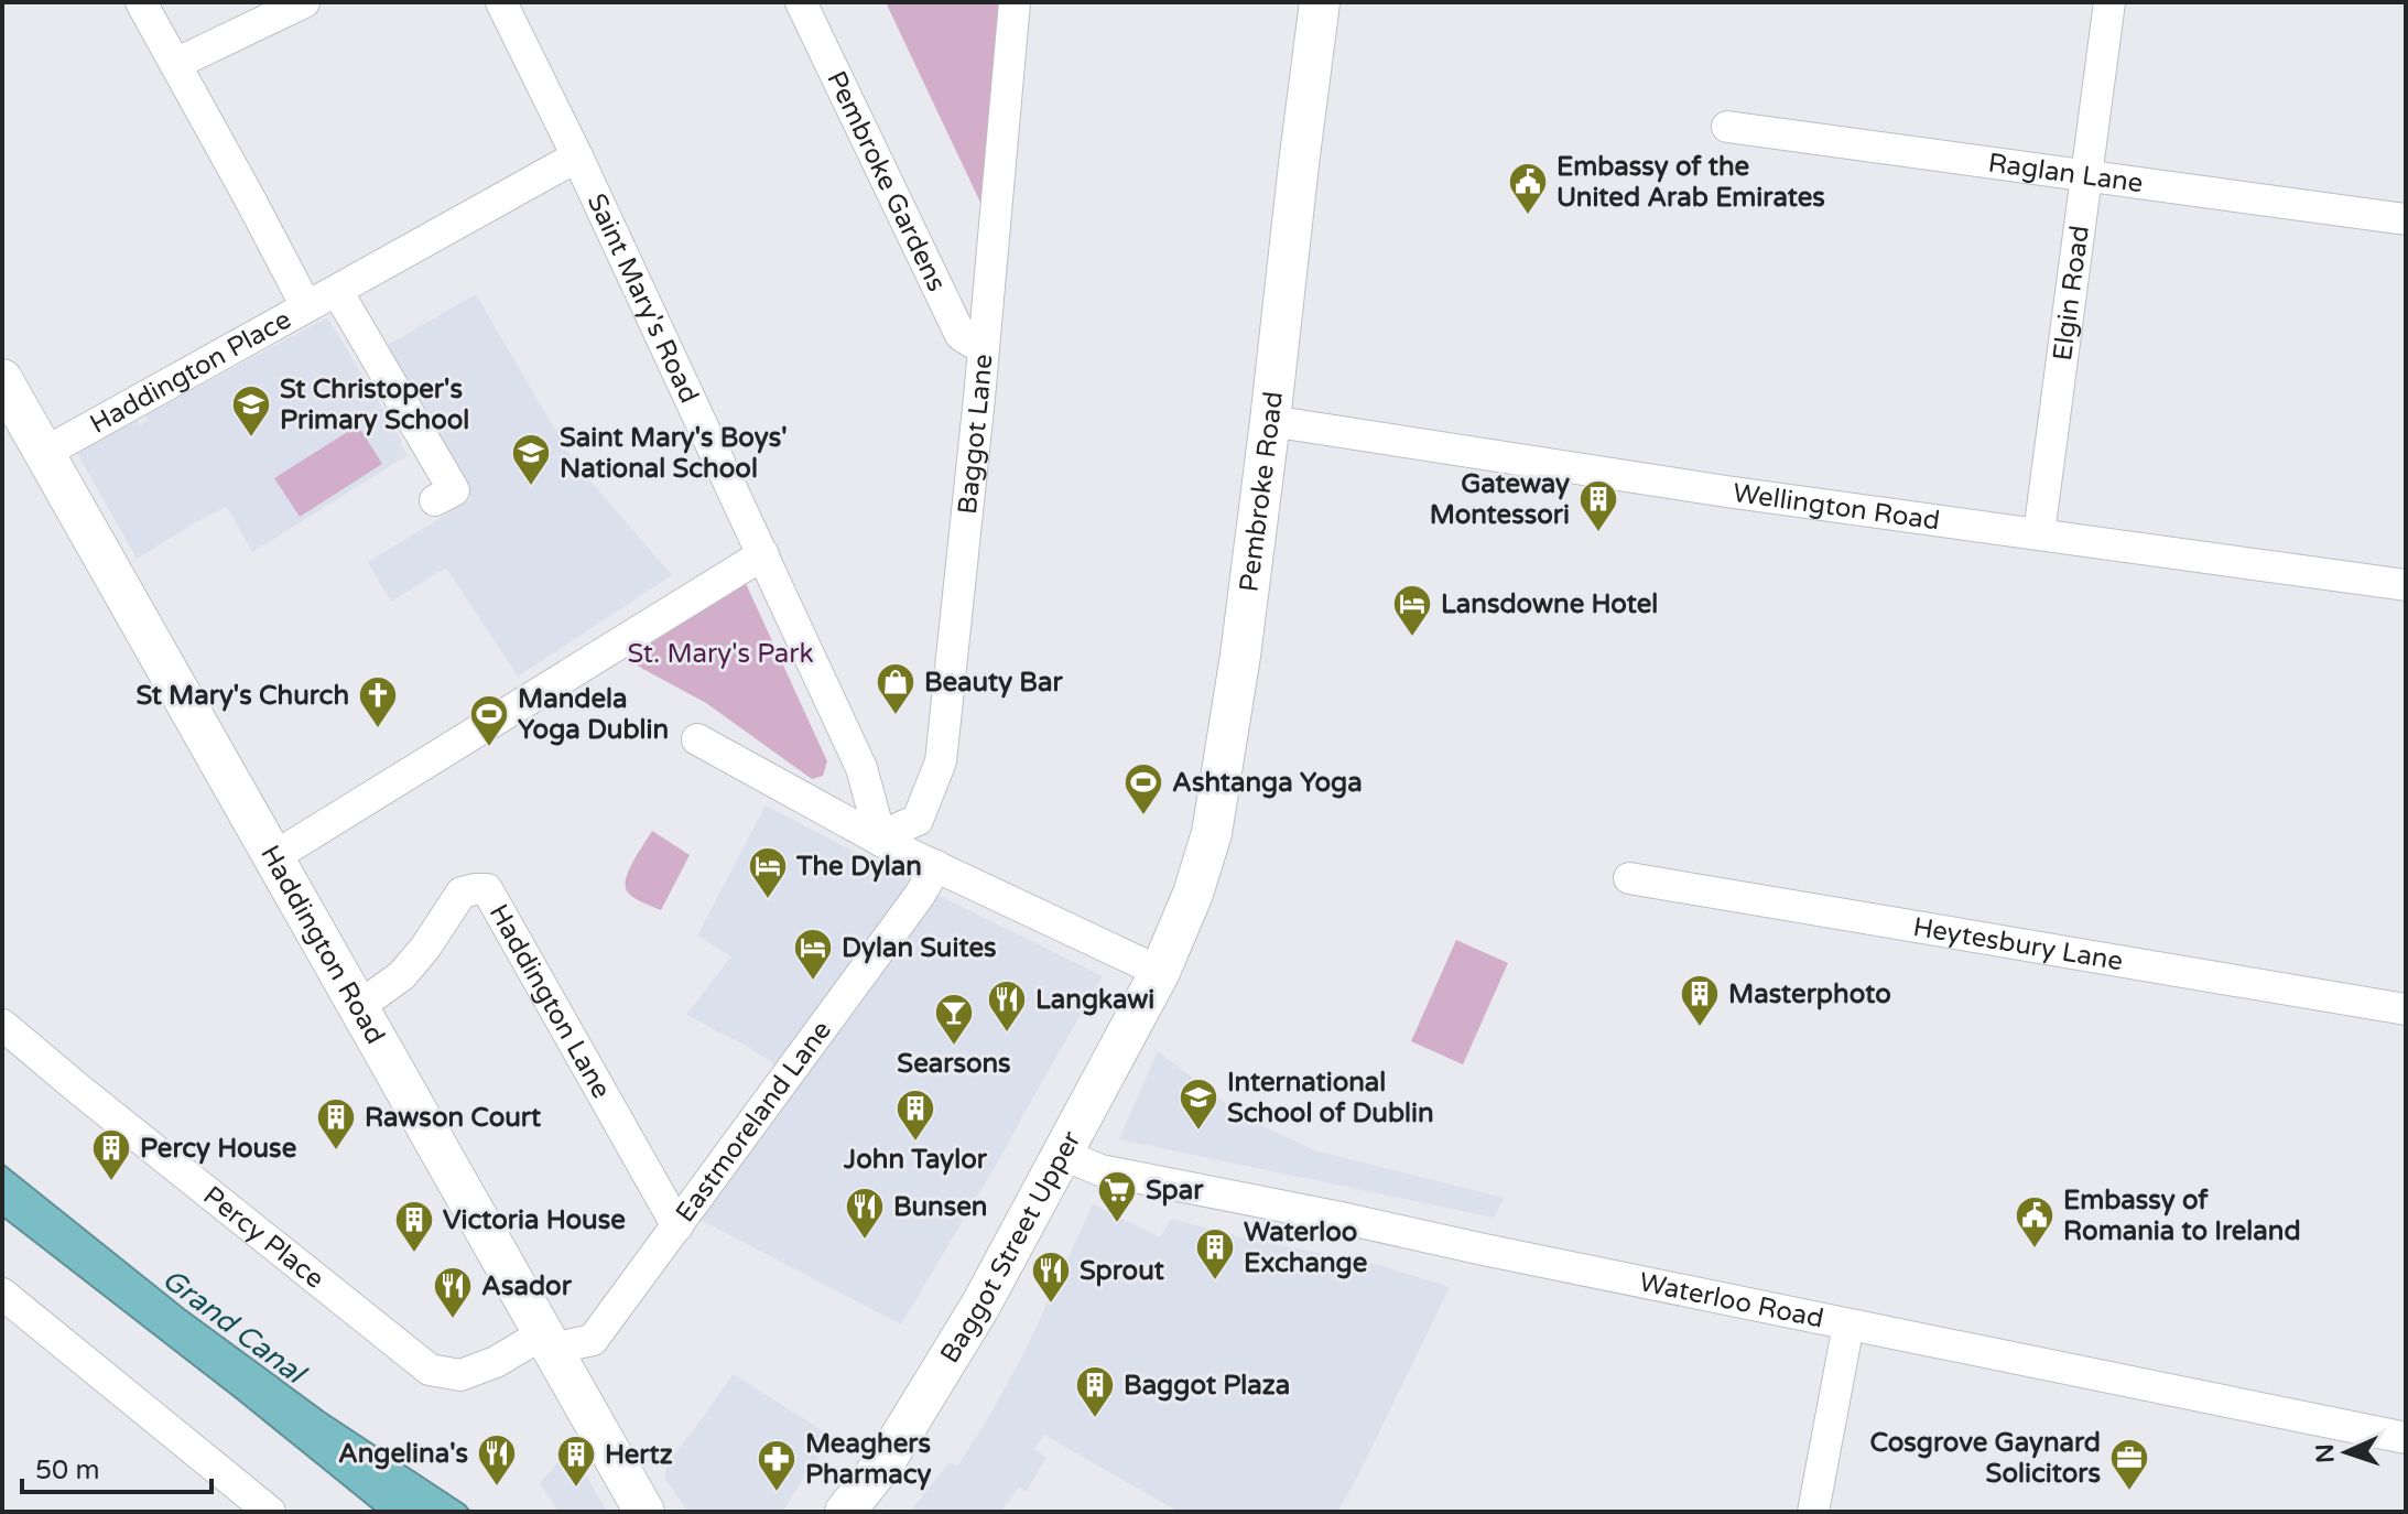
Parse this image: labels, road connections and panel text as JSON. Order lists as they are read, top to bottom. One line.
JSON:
{"streets":{"main road":["Pembroke Road","Haddington Road","Baggot Street Upper"],"street":["Raglan Lane","Pembroke Gardens","Elgin Road","Saint Mary's Road","Haddington Place","Baggot Lane","Wellington Road","Heytesbury Lane","Haddington Lane","Eastmoreland Lane","Percy Place","Waterloo Road"]},"crossings":[["Raglan Lane","Elgin Road"],["Pembroke Gardens","Baggot Lane"],["Elgin Road","Wellington Road"],["Saint Mary's Road","Haddington Place"],["Saint Mary's Road","Baggot Lane"],["Haddington Place","Haddington Road"],["Pembroke Road","Wellington Road"],["Pembroke Road","Baggot Street Upper"],["Haddington Road","Haddington Lane"],["Haddington Road","Eastmoreland Lane"],["Haddington Road","Percy Place"],["Haddington Lane","Eastmoreland Lane"],["Eastmoreland Lane","Percy Place"],["Baggot Street Upper","Waterloo Road"]],"water":["Grand Canal"],"parks":["St. Mary's Park"],"places":{"public building":["Embassy of the United Arab Emirates","Embassy of Romania to Ireland"],"school or university":["St Christoper's Primary School","Saint Mary's Boys' National School","International School of Dublin"],"building":["Gateway Montessori","Masterphoto","John Taylor","Rawson Court","Percy House","Victoria House","Waterloo Exchange","Baggot Plaza","Hertz"],"hotel":["Lansdowne Hotel","The Dylan","Dylan Suites"],"shop":["Beauty Bar"],"church":["St Mary's Church"],"sports":["Mandela Yoga Dublin","Ashtanga Yoga"],"restaurant":["Langkawi","Bunsen","Sprout","Asador","Angelina's"],"bar":["Searsons"],"supermarket":["Spar"],"office":["Cosgrove Gaynard Solicitors"],"pharmacy":["Meaghers Pharmacy"]},"scale_bar":"50 m","north":"left"}
